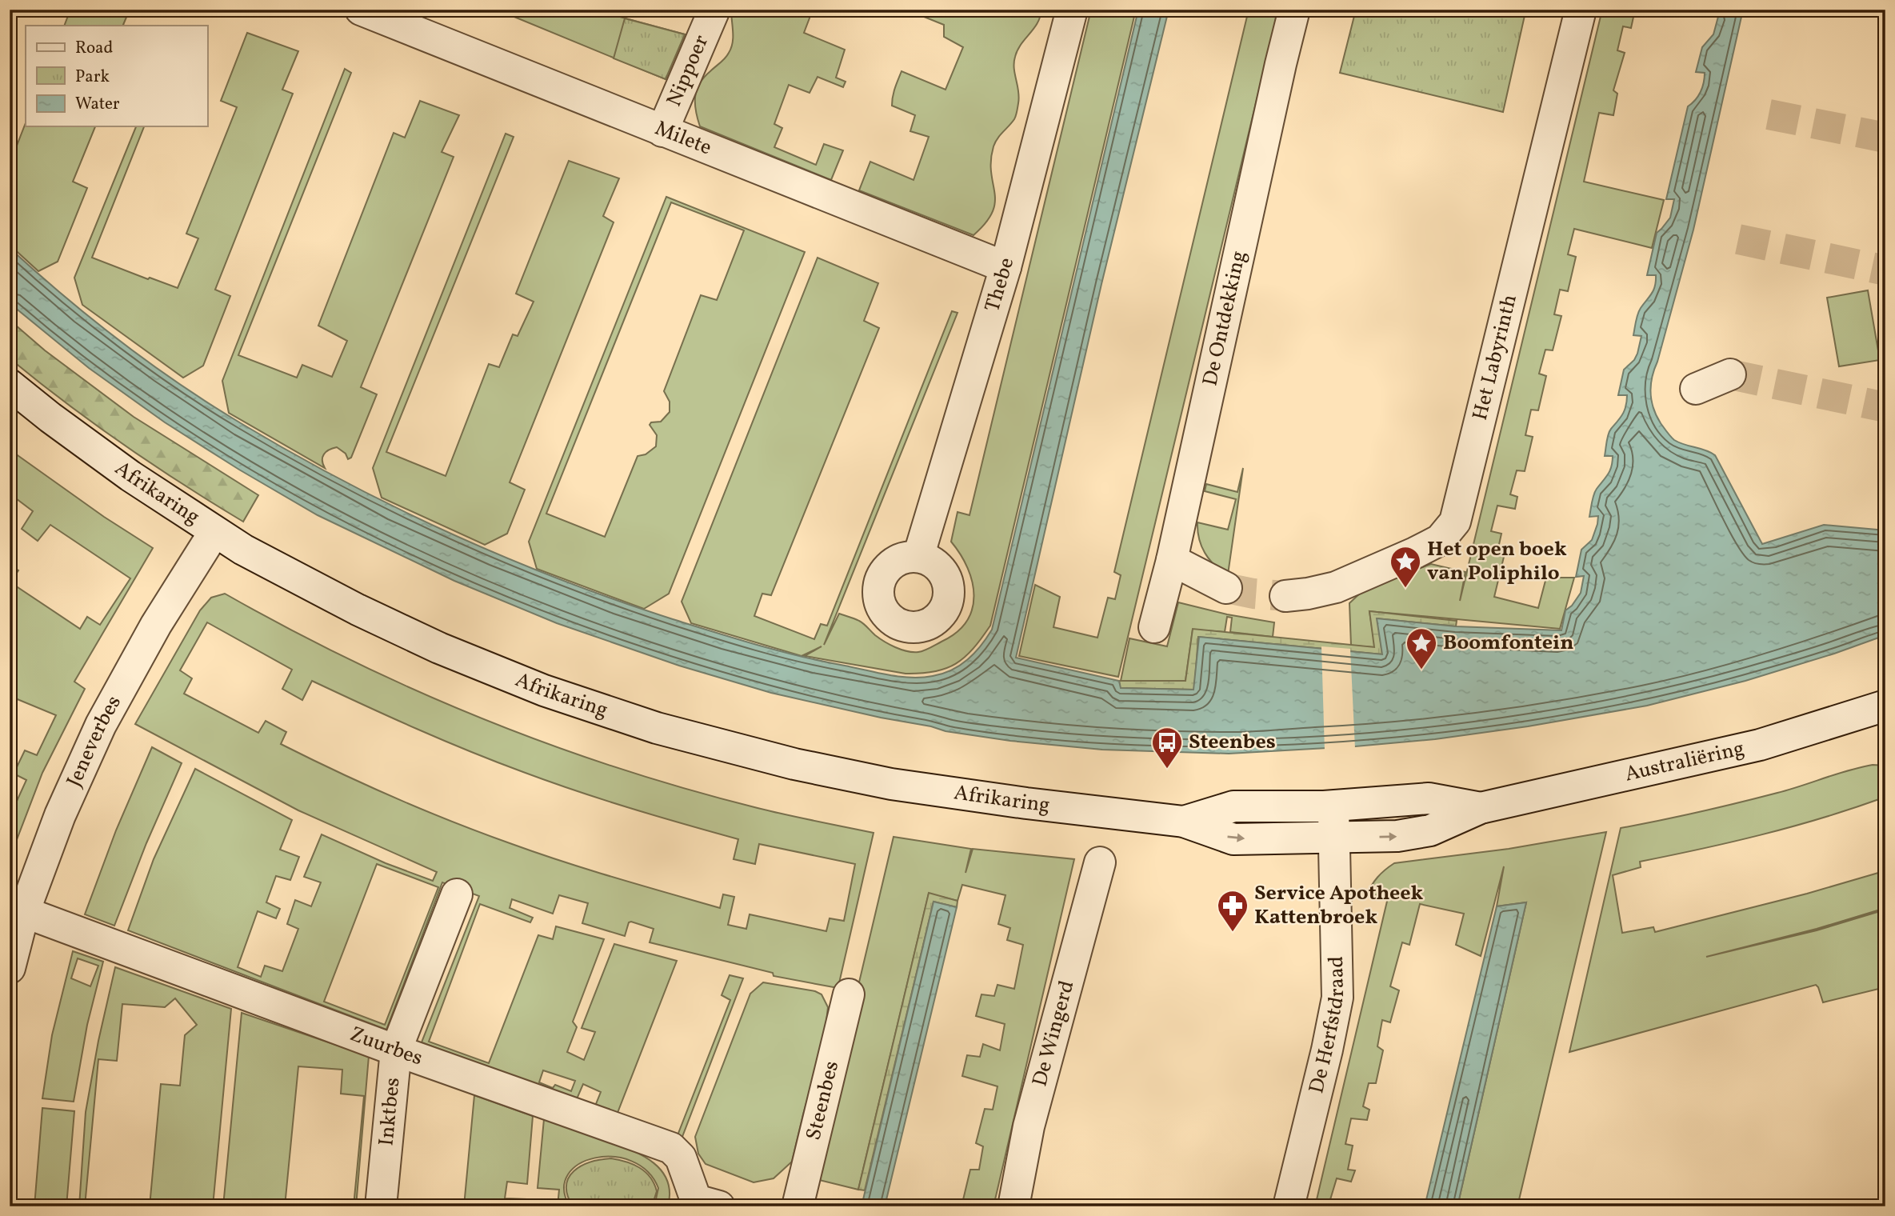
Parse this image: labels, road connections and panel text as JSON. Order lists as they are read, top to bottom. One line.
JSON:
{"streets":{"street":["Nippoer","Milete","Thebe","De Ontdekking","Het Labyrinth","Afrikaring","Jeneverbes","Australiëring","De Herfstdraad","De Wingerd","Zuurbes","Steenbes","Inktbes"]},"crossings":[["Nippoer","Milete"],["Milete","Thebe"],["Afrikaring","Jeneverbes"],["Afrikaring","Australiëring"],["Afrikaring","De Herfstdraad"],["Jeneverbes","Zuurbes"],["Australiëring","De Herfstdraad"],["Zuurbes","Inktbes"]],"places":{"place":["Het open boek van Poliphilo","Boomfontein"],"bus stop":["Steenbes"],"pharmacy":["Service Apotheek Kattenbroek"]},"legend":["Road","Park","Water"]}
